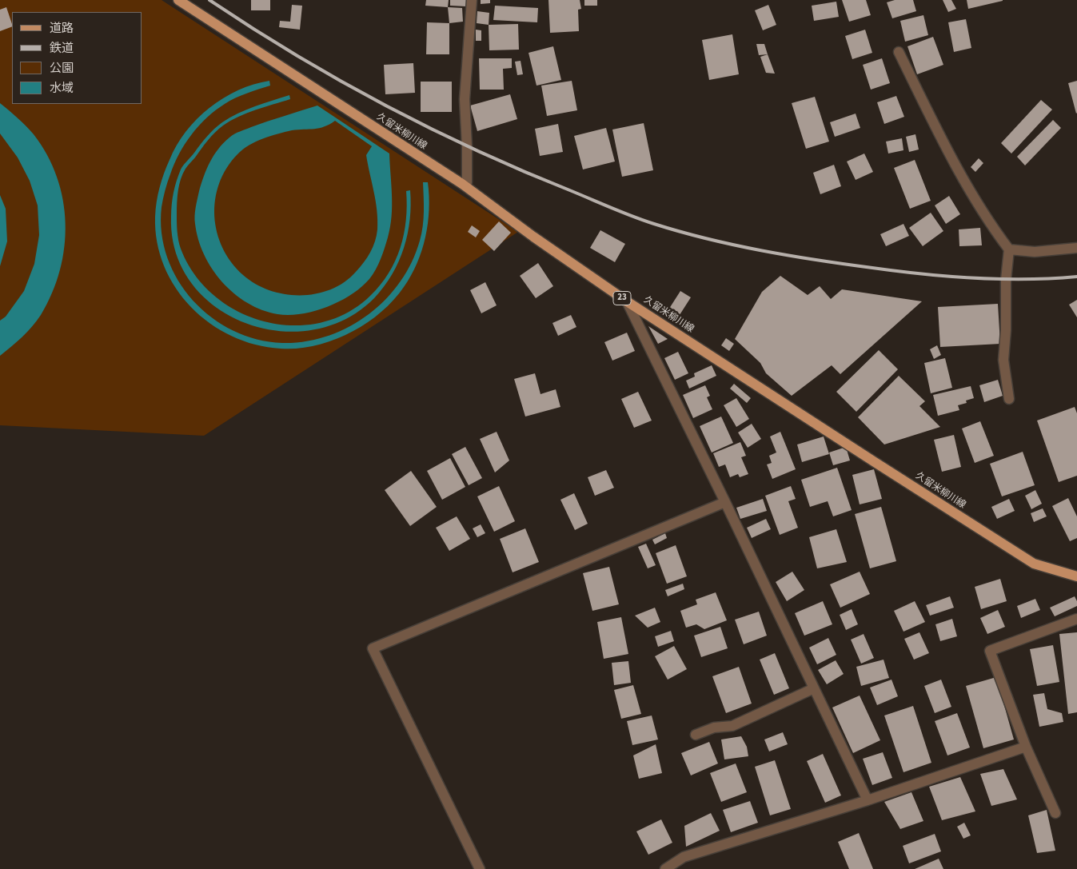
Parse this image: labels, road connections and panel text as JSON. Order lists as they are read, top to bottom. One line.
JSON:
{"streets":{"main road":["久留米柳川線","23"]},"legend":["道路","鉄道","公園","水域"]}
